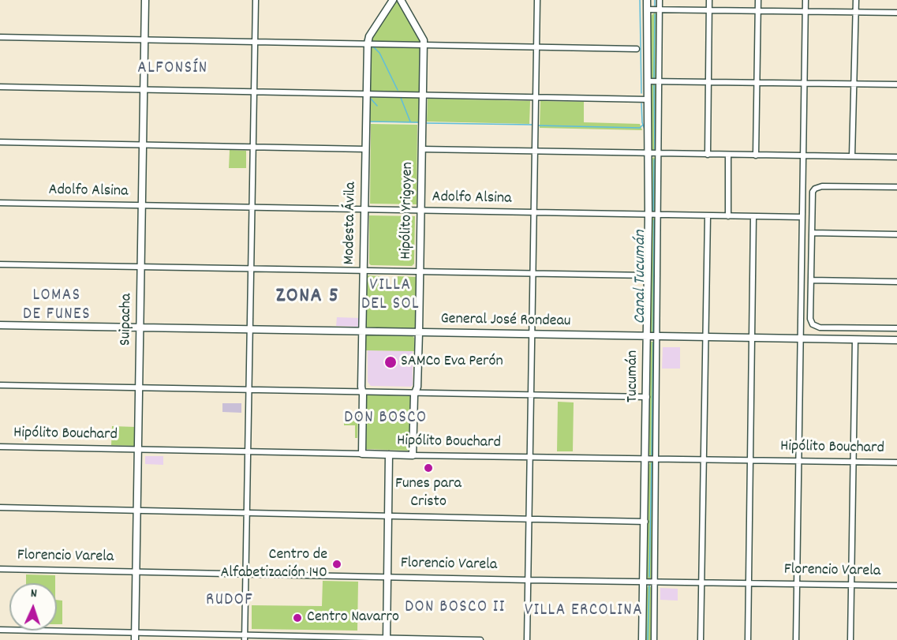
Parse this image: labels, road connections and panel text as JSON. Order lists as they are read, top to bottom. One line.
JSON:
{"streets":{"street":["Adolfo Alsina","Hipólito Yrigoyen","Modesta Ávila","Suipacha","General José Rondeau","Tucumán","Hipólito Bouchard","Florencio Varela"]},"crossings":[["Adolfo Alsina","Hipólito Yrigoyen"],["Adolfo Alsina","Modesta Ávila"],["Adolfo Alsina","Suipacha"],["Adolfo Alsina","Tucumán"],["Hipólito Yrigoyen","General José Rondeau"],["Hipólito Yrigoyen","Hipólito Bouchard"],["Modesta Ávila","General José Rondeau"],["Modesta Ávila","Hipólito Bouchard"],["Suipacha","General José Rondeau"],["Suipacha","Hipólito Bouchard"],["Suipacha","Florencio Varela"],["General José Rondeau","Tucumán"],["Tucumán","Hipólito Bouchard"],["Tucumán","Florencio Varela"]],"districts":["ALFONSÍN","VILLA DEL SOL","LOMAS DE FUNES","ZONA 5","DON BOSCO","RUDOF","DON BOSCO II","VILLA ERCOLINA"],"water":["Canal Tucumán"],"places":["SAMCo Eva Perón","Funes para Cristo","Centro de Alfabetización 140","Centro Navarro"],"north":"top"}
